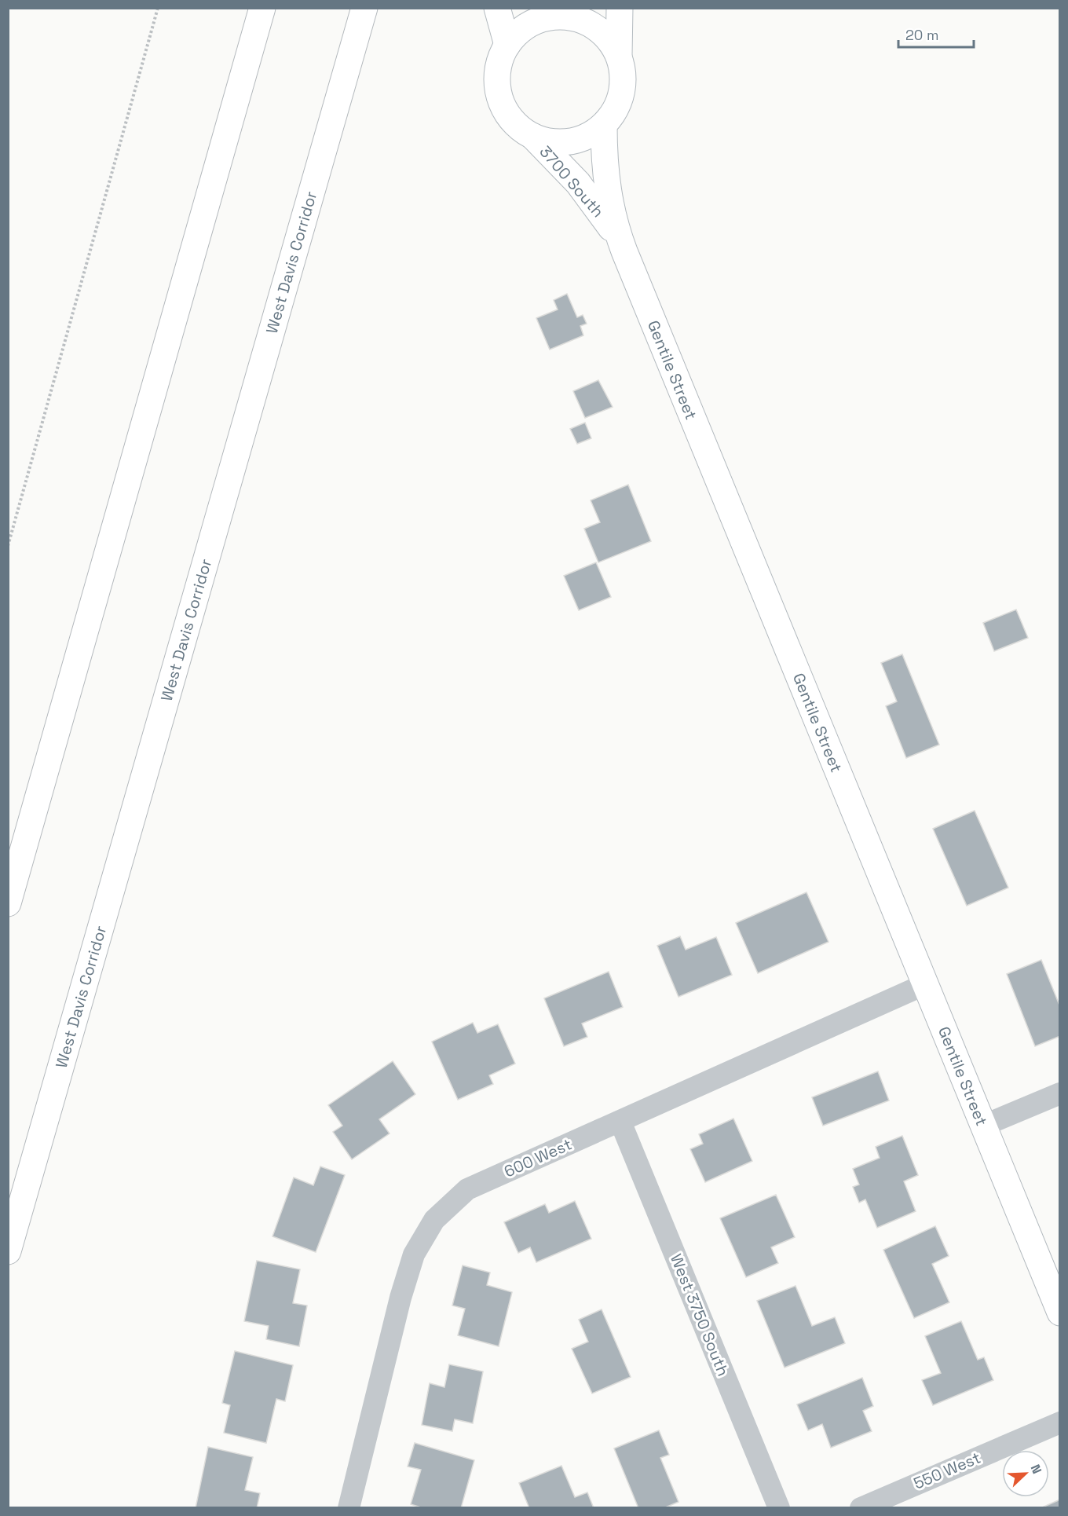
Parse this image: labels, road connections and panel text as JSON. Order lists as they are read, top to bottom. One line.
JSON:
{"streets":{"main road":["3700 South","West Davis Corridor","Gentile Street"],"street":["600 West","West 3750 South","550 West"]},"crossings":[["3700 South","Gentile Street"],["Gentile Street","600 West"],["600 West","West 3750 South"]],"scale_bar":"20 m","north":"top right"}
